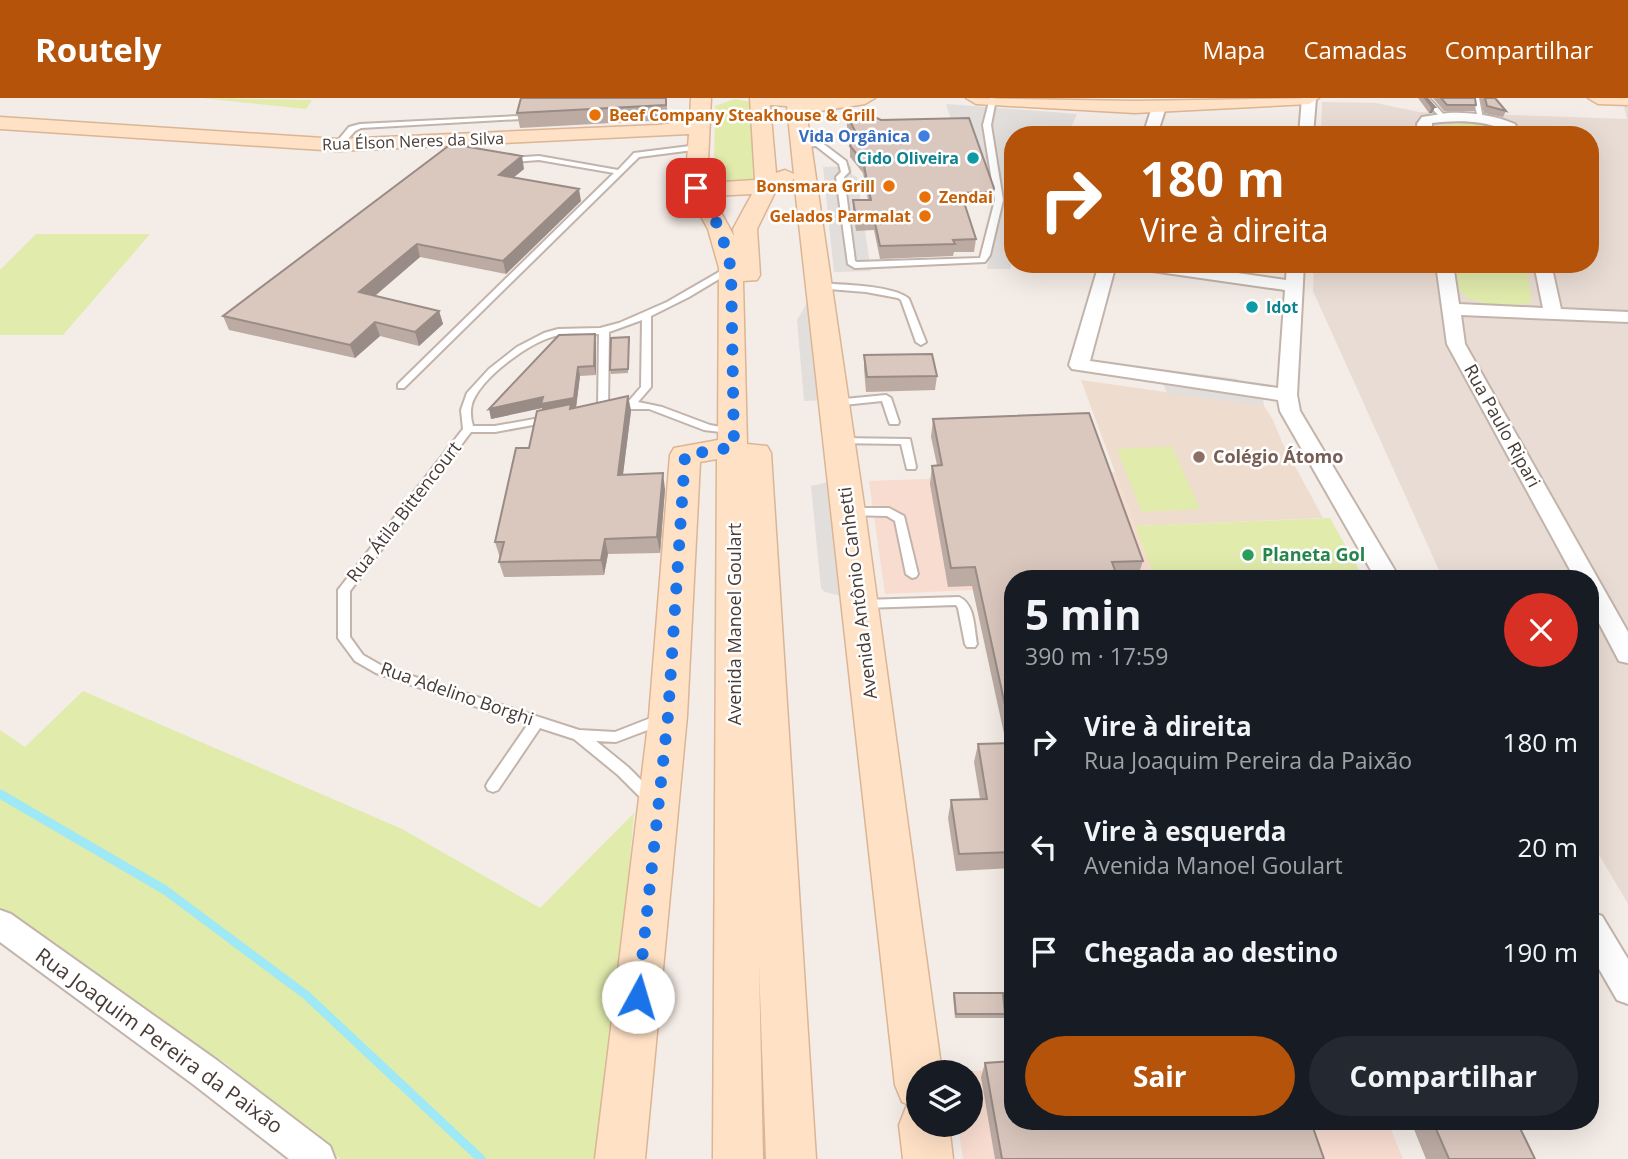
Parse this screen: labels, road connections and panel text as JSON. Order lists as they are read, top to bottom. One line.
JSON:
{"streets":{"street":["Rua Élson Neres da Silva","Rua Paulo Ripari","Avenida Antônio Canhetti","Avenida Manoel Goulart","Rua Joaquim Pereira da Paixão"],"lane":["Rua Átila Bittencourt","Rua Adelino Borghi"]},"crossings":[["Rua Átila Bittencourt","Rua Adelino Borghi"]],"places":["Beef Company Steakhouse & Grill","Vida Orgânica","Cido Oliveira","Bonsmara Grill","Zendai","Gelados Parmalat","Idot","Colégio Átomo","Planeta Gol"],"page":{"header":"Routely","nav":["Mapa","Camadas","Compartilhar"],"turn":["180 m","Vire à direita"],"heading":["5 min","390 m · 17:59"],"list":[{"name":"Vire à direita","note":"Rua Joaquim Pereira da Paixão","value":"180 m"},{"name":"Vire à esquerda","note":"Avenida Manoel Goulart","value":"20 m"},{"name":"Chegada ao destino","value":"190 m"}],"buttons":["Sair","Compartilhar"]}}
